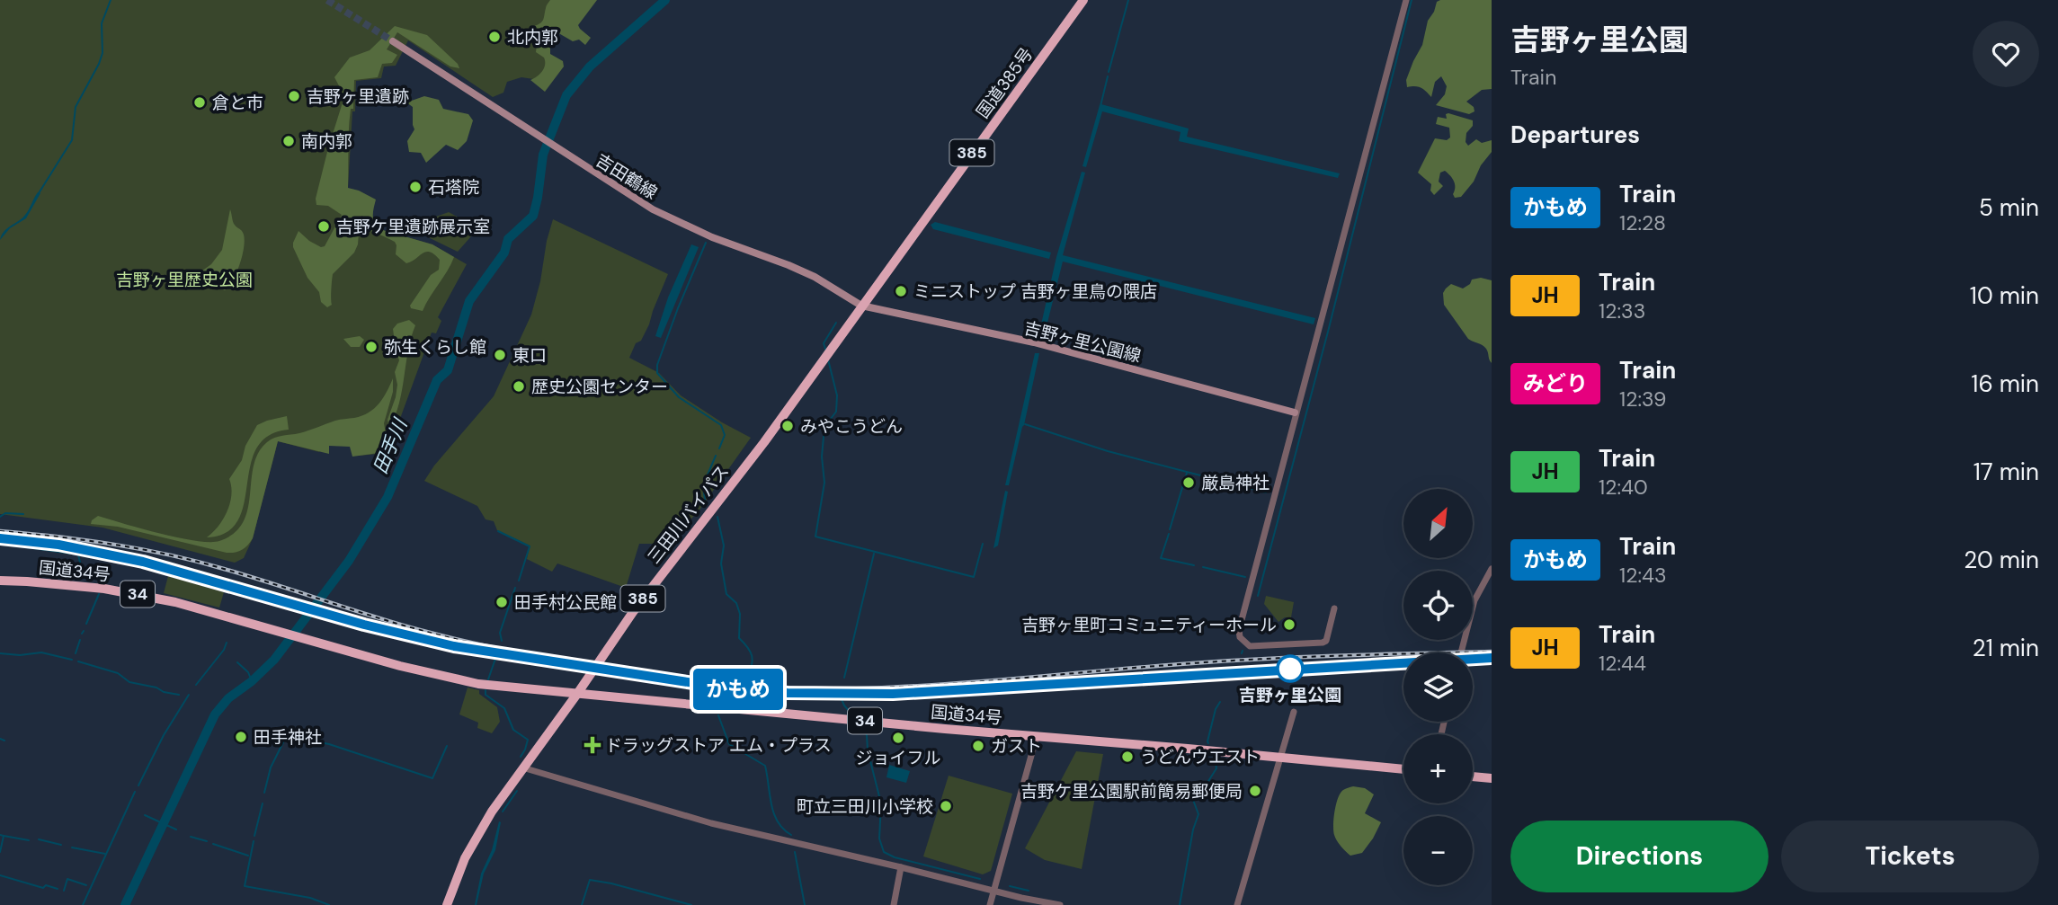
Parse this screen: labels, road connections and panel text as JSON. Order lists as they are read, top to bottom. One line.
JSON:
{"streets":{"highway":["国道385号","385","三田川バイパス","国道34号","34"],"main road":["吉田鶴線","吉野ヶ里公園線"]},"crossings":[["国道385号","吉田鶴線"],["国道385号","吉野ヶ里公園線"],["国道385号","三田川バイパス"],["吉田鶴線","吉野ヶ里公園線"],["吉田鶴線","三田川バイパス"],["吉野ヶ里公園線","三田川バイパス"],["三田川バイパス","国道34号"]],"water":["田手川"],"parks":["吉野ヶ里歴史公園"],"places":{"other":["北内郭","吉野ヶ里遺跡","倉と市","南内郭","石塔院","吉野ケ里遺跡展示室","ミニストップ 吉野ヶ里鳥の隈店","弥生くらし館","東口","歴史公園センター","みやこうどん","厳島神社","田手村公民館","吉野ヶ里町コミュニティーホール","吉野ヶ里公園","田手神社","ジョイフル","ガスト","うどんウエスト","吉野ケ里公園駅前簡易郵便局","町立三田川小学校"],"health":["ドラッグストア エム・プラス"]},"north":"top right","page":{"on_map":"かもめ","heading":[["吉野ヶ里公園","Train"],"Departures"],"list":[{"mark":"かもめ","name":"Train","note":"12:28","value":"5 min"},{"mark":"JH","name":"Train","note":"12:33","value":"10 min"},{"mark":"みどり","name":"Train","note":"12:39","value":"16 min"},{"mark":"JH","name":"Train","note":"12:40","value":"17 min"},{"mark":"かもめ","name":"Train","note":"12:43","value":"20 min"},{"mark":"JH","name":"Train","note":"12:44","value":"21 min"}],"map_buttons":["+","−"],"buttons":["Directions","Tickets"]}}
